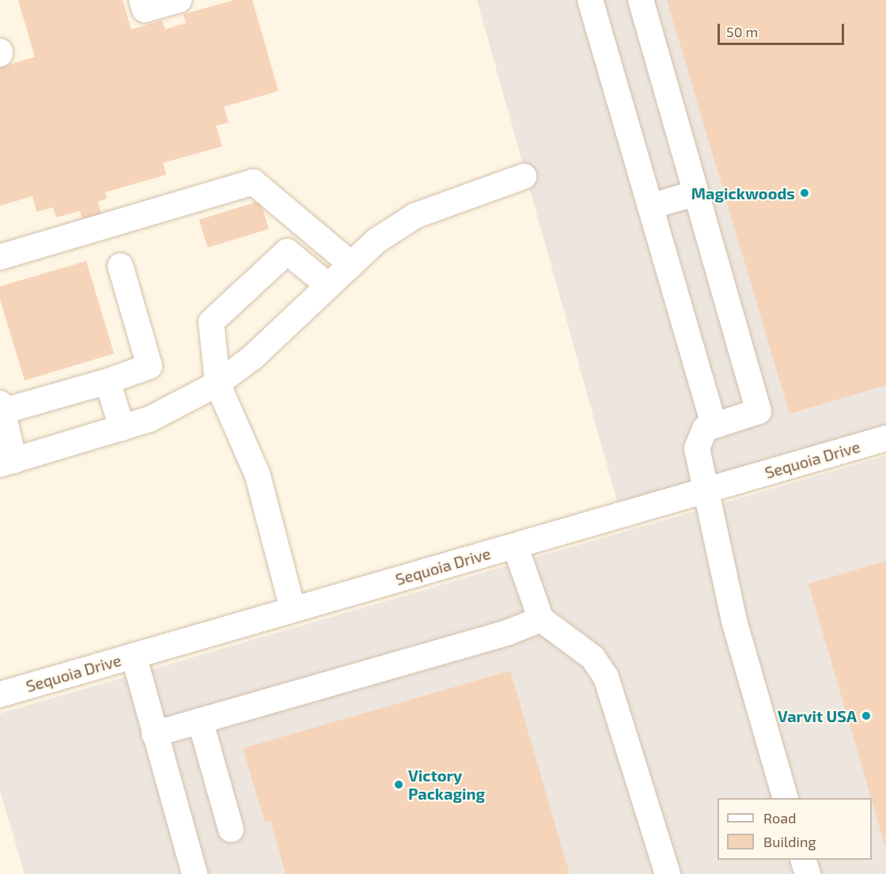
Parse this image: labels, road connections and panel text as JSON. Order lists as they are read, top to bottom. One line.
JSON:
{"streets":{"street":["Sequoia Drive"]},"places":["Magickwoods","Varvit USA","Victory Packaging"],"legend":["Road","Building"],"scale_bar":"50 m"}
